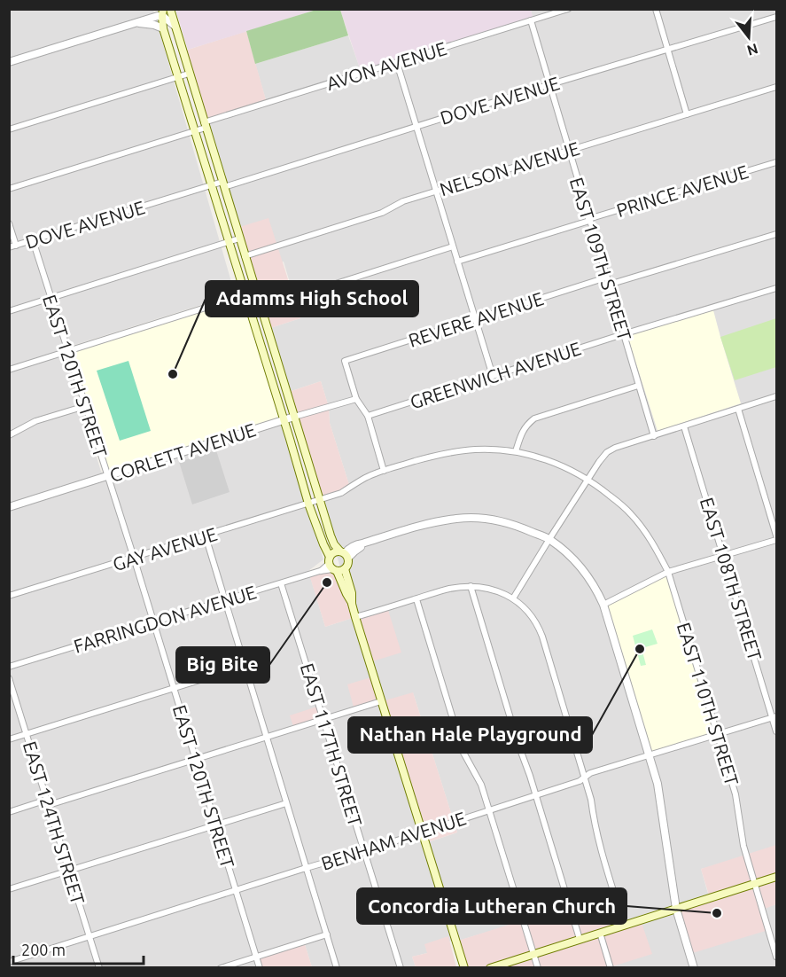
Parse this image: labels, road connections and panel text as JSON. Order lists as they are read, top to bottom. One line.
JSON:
{"streets":{"street":["AVON AVENUE","DOVE AVENUE","NELSON AVENUE","PRINCE AVENUE","EAST 109TH STREET","REVERE AVENUE","GREENWICH AVENUE","EAST 120TH STREET","CORLETT AVENUE","GAY AVENUE","EAST 108TH STREET","FARRINGDON AVENUE","EAST 110TH STREET","EAST 117TH STREET","EAST 124TH STREET","BENHAM AVENUE"]},"crossings":[["AVON AVENUE","EAST 109TH STREET"],["DOVE AVENUE","EAST 109TH STREET"],["DOVE AVENUE","EAST 120TH STREET"],["NELSON AVENUE","EAST 109TH STREET"],["PRINCE AVENUE","EAST 109TH STREET"],["EAST 109TH STREET","REVERE AVENUE"],["EAST 109TH STREET","GREENWICH AVENUE"],["REVERE AVENUE","CORLETT AVENUE"],["EAST 120TH STREET","CORLETT AVENUE"],["EAST 120TH STREET","GAY AVENUE"],["EAST 120TH STREET","FARRINGDON AVENUE"],["EAST 120TH STREET","BENHAM AVENUE"],["GAY AVENUE","EAST 110TH STREET"],["EAST 108TH STREET","BENHAM AVENUE"],["FARRINGDON AVENUE","EAST 117TH STREET"],["EAST 110TH STREET","BENHAM AVENUE"],["EAST 117TH STREET","BENHAM AVENUE"],["EAST 124TH STREET","BENHAM AVENUE"]],"places":["Adamms High School","Big Bite","Nathan Hale Playground","Concordia Lutheran Church"],"scale_bar":"200 m","north":"bottom"}
